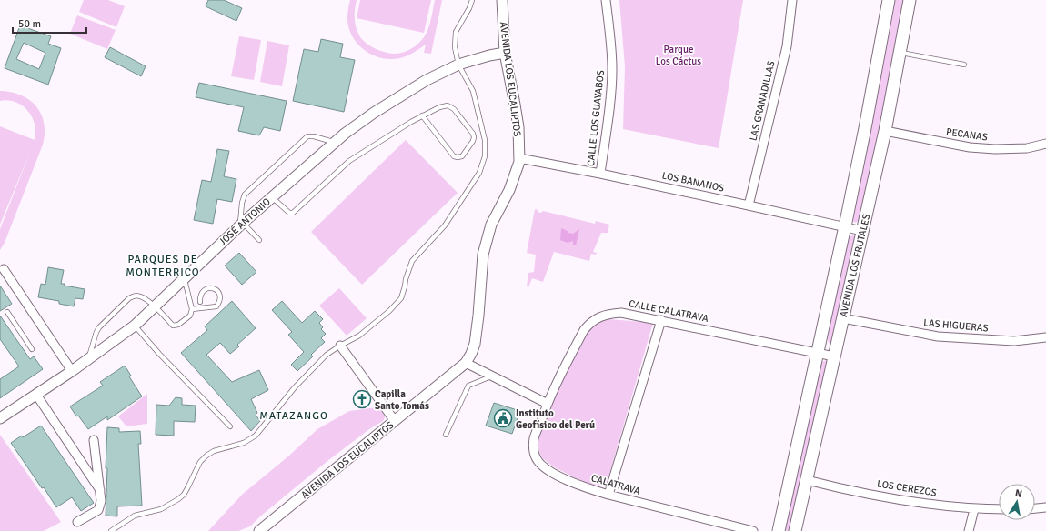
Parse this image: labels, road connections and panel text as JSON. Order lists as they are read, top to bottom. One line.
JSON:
{"streets":{"main road":["AVENIDA LOS FRUTALES"],"street":["AVENIDA LOS EUCALIPTOS","LAS GRANADILLAS","CALLE LOS GUAYABOS","PECANAS","LOS BANANOS","JOSÉ ANTONIO","CALLE CALATRAVA","LAS HIGUERAS","CALATRAVA","LOS CEREZOS"]},"crossings":[["AVENIDA LOS EUCALIPTOS","LOS BANANOS"],["AVENIDA LOS EUCALIPTOS","JOSÉ ANTONIO"],["LAS GRANADILLAS","LOS BANANOS"],["CALLE LOS GUAYABOS","LOS BANANOS"],["PECANAS","AVENIDA LOS FRUTALES"],["LOS BANANOS","AVENIDA LOS FRUTALES"],["AVENIDA LOS FRUTALES","CALLE CALATRAVA"],["AVENIDA LOS FRUTALES","LAS HIGUERAS"],["AVENIDA LOS FRUTALES","LOS CEREZOS"],["CALLE CALATRAVA","CALATRAVA"]],"districts":["PARQUES DE MONTERRICO","MATAZANGO"],"parks":["Parque Los Cáctus"],"places":{"church":["Capilla Santo Tomás"],"public building":["Instituto Geofísico del Perú"]},"scale_bar":"50 m","north":"top"}
